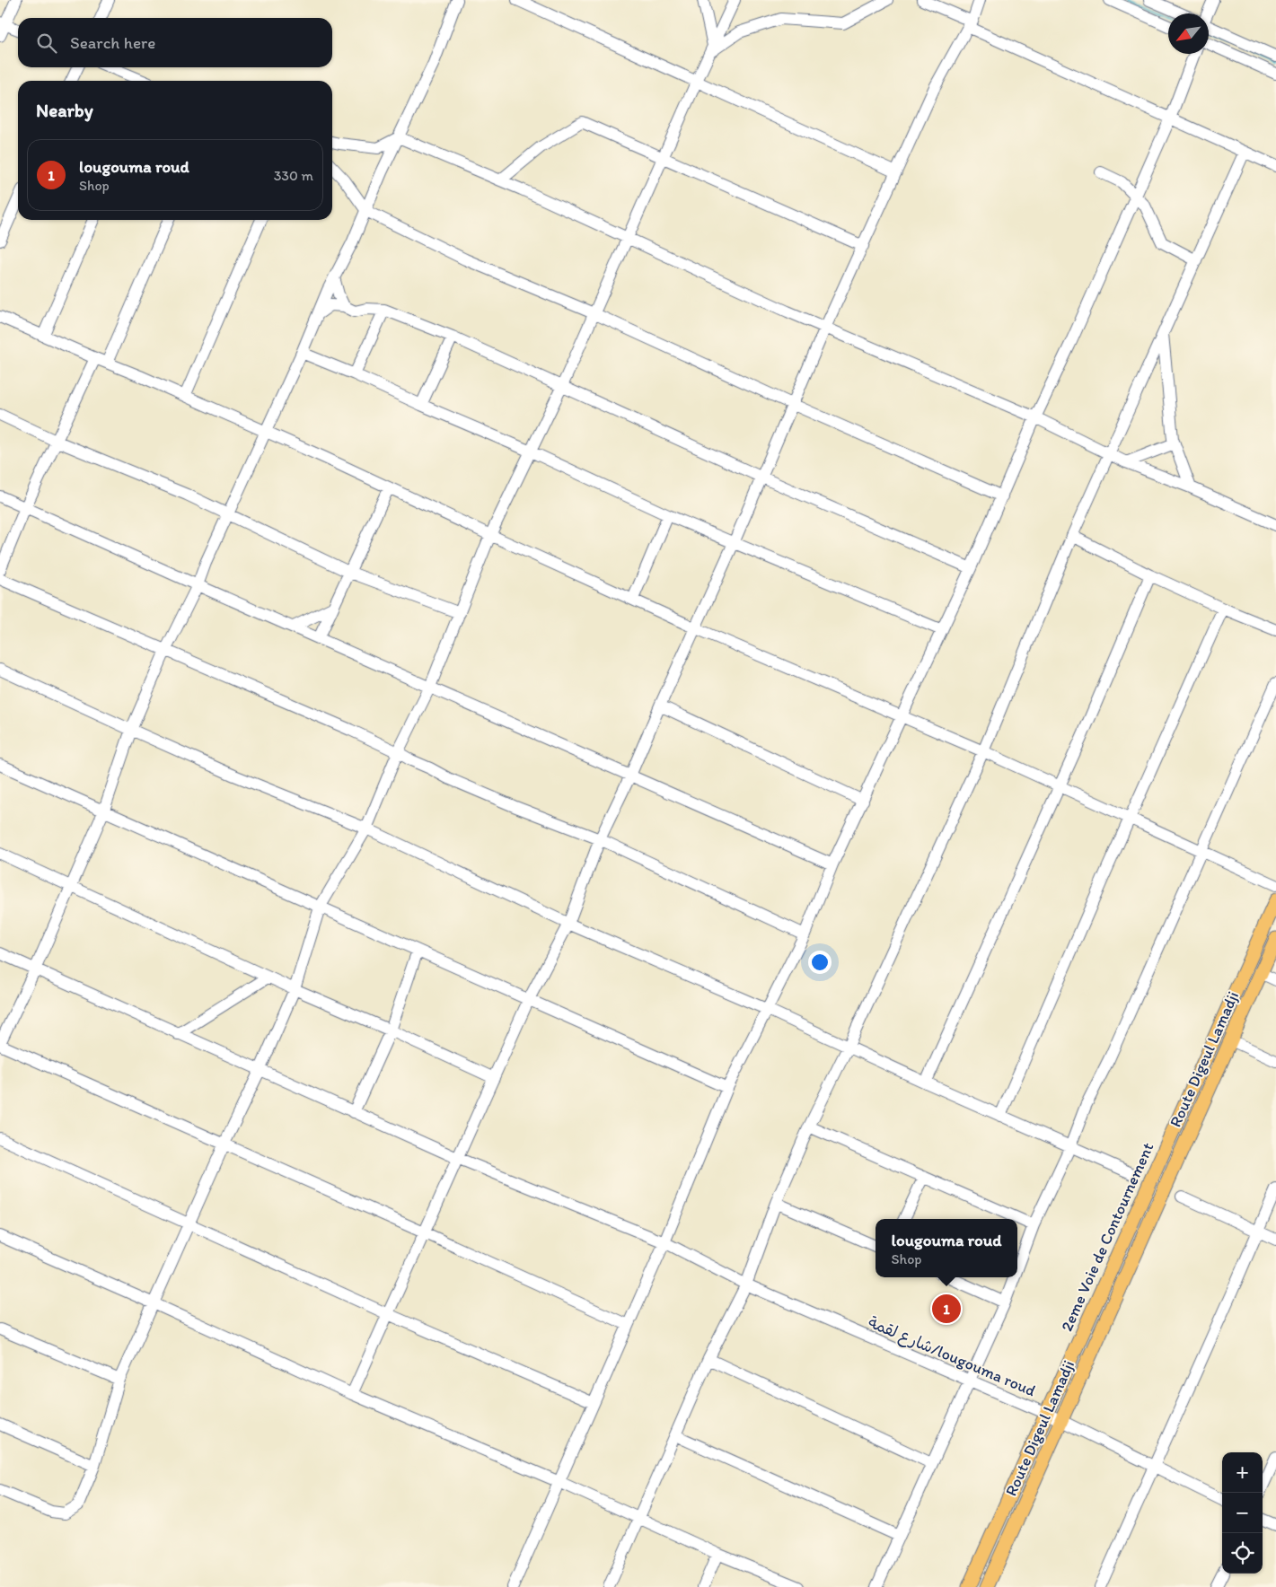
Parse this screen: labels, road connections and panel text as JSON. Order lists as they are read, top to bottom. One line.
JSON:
{"streets":{"main road":["Route Digeul Lamadji","2eme Voie de Contournement"],"street":["شارع لقمة/lougouma roud"]},"crossings":[["Route Digeul Lamadji","شارع لقمة/lougouma roud"],["2eme Voie de Contournement","شارع لقمة/lougouma roud"]],"north":"bottom left","page":{"search":"Search here","heading":"Nearby","list":[{"mark":"1","name":"lougouma roud","note":"Shop","value":"330 m"}],"popup":["lougouma roud","Shop"],"pins":"1","map_buttons":["+","−"]}}
